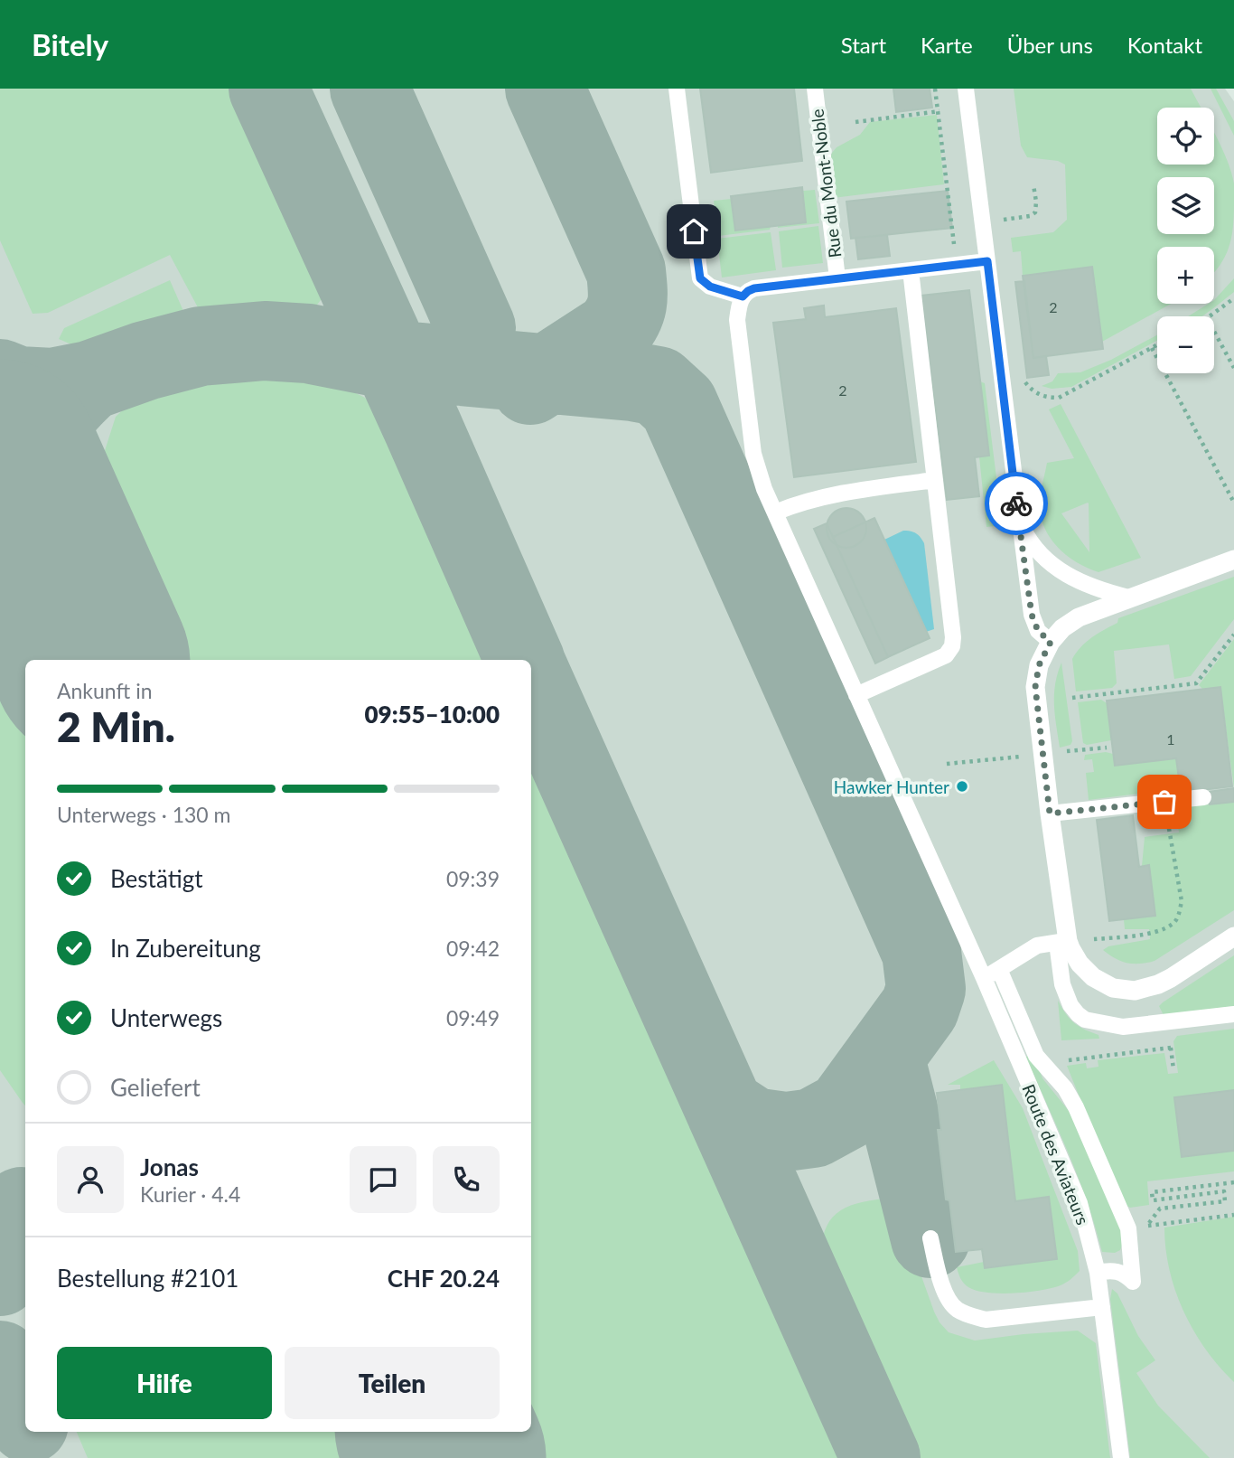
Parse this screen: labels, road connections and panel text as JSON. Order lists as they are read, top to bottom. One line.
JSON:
{"streets":{"lane":["Rue du Mont-Noble","Route des Aviateurs"]},"places":["Hawker Hunter"],"house_numbers":["2","2","1"],"page":{"header":"Bitely","nav":["Start","Karte","Über uns","Kontakt"],"map_buttons":["+","−"],"heading":["2 Min.","Ankunft in","09:55–10:00"],"panel":["Jonas","Kurier · 4.4","Bestellung #2101","CHF 20.24"],"bar":"Unterwegs · 130 m","list":[["Bestätigt","09:39"],["In Zubereitung","09:42"],["Unterwegs","09:49"],"Geliefert"],"buttons":["Hilfe","Teilen"]}}
